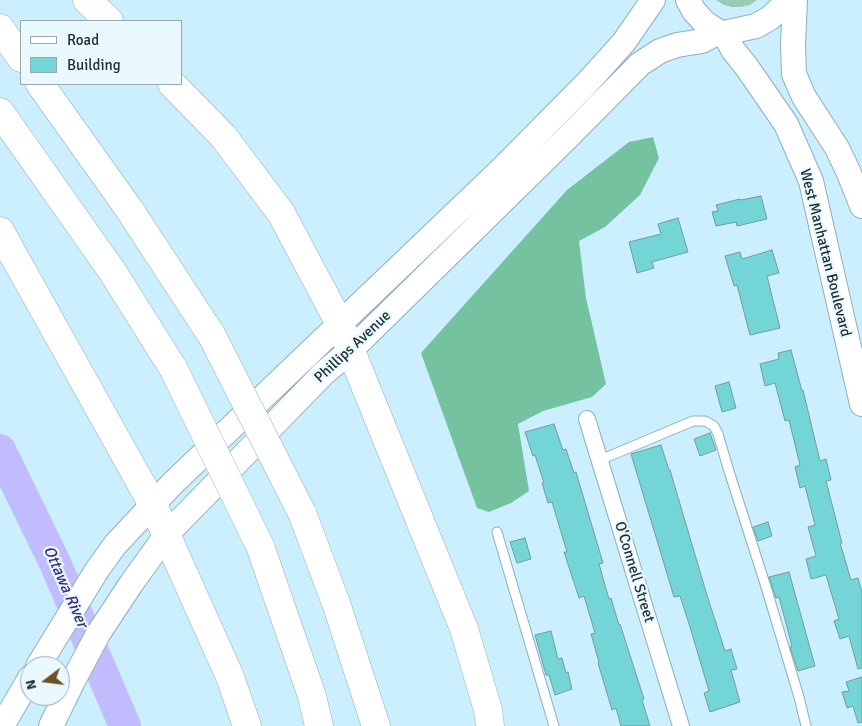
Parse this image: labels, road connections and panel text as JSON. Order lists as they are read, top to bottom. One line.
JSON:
{"streets":{"main road":["West Manhattan Boulevard","Phillips Avenue"],"street":["O'Connell Street"]},"crossings":[["West Manhattan Boulevard","Phillips Avenue"]],"water":["Ottawa River"],"legend":["Road","Building"],"north":"left"}
